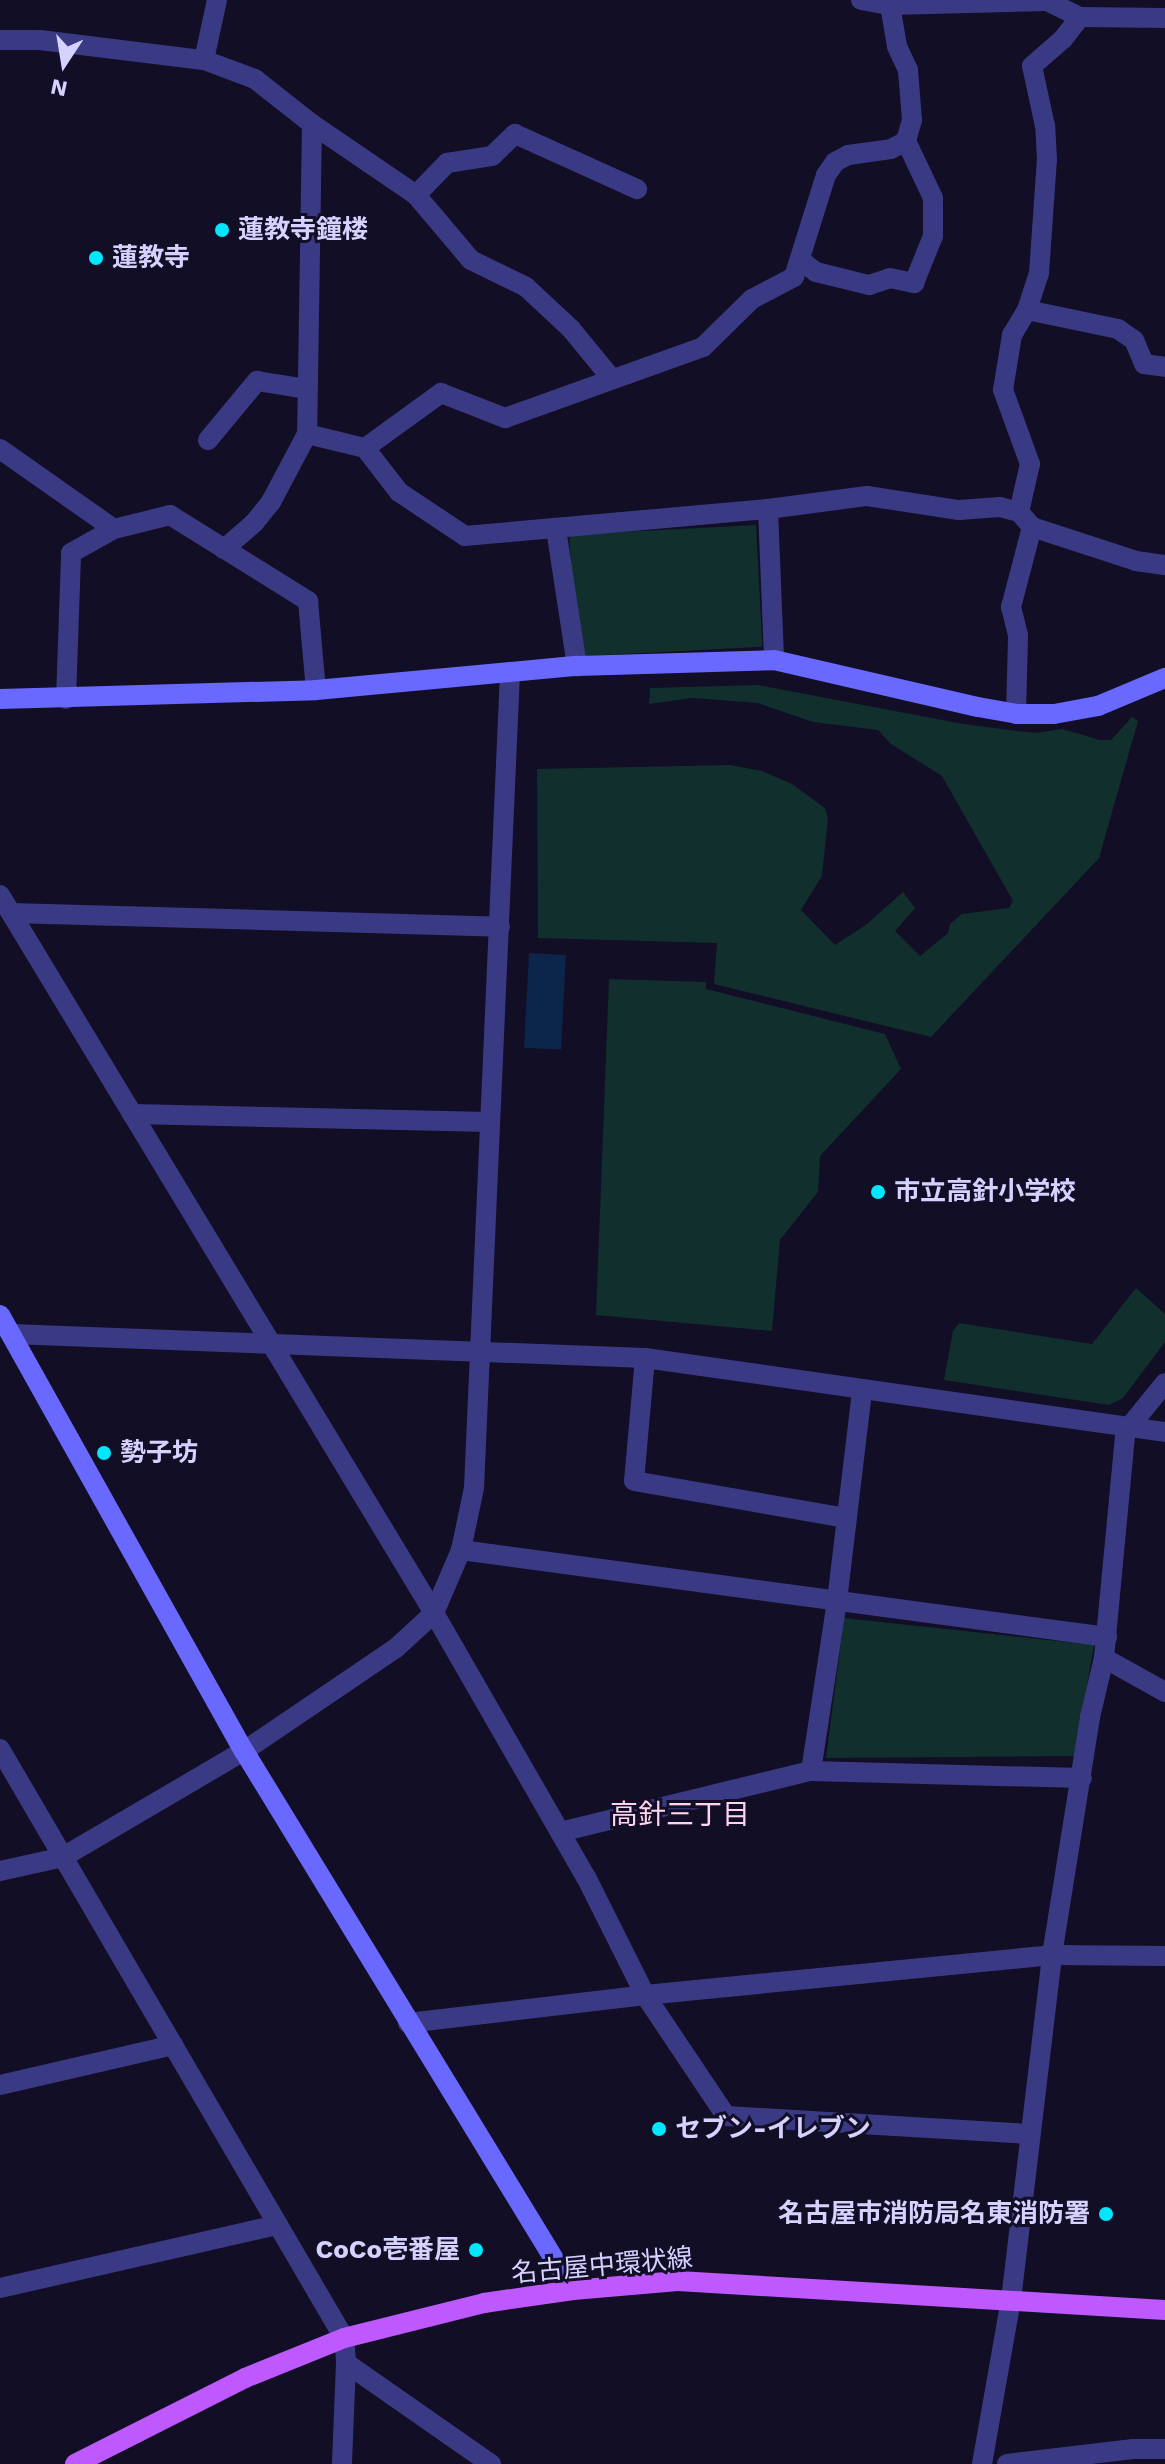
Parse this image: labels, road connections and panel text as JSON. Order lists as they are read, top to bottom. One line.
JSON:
{"streets":{"main road":["名古屋中環状線"]},"districts":["高針三丁目"],"places":["蓮教寺鐘楼","蓮教寺","市立高針小学校","勢子坊","セブン-イレブン","名古屋市消防局名東消防署","CoCo壱番屋"],"north":"bottom"}
